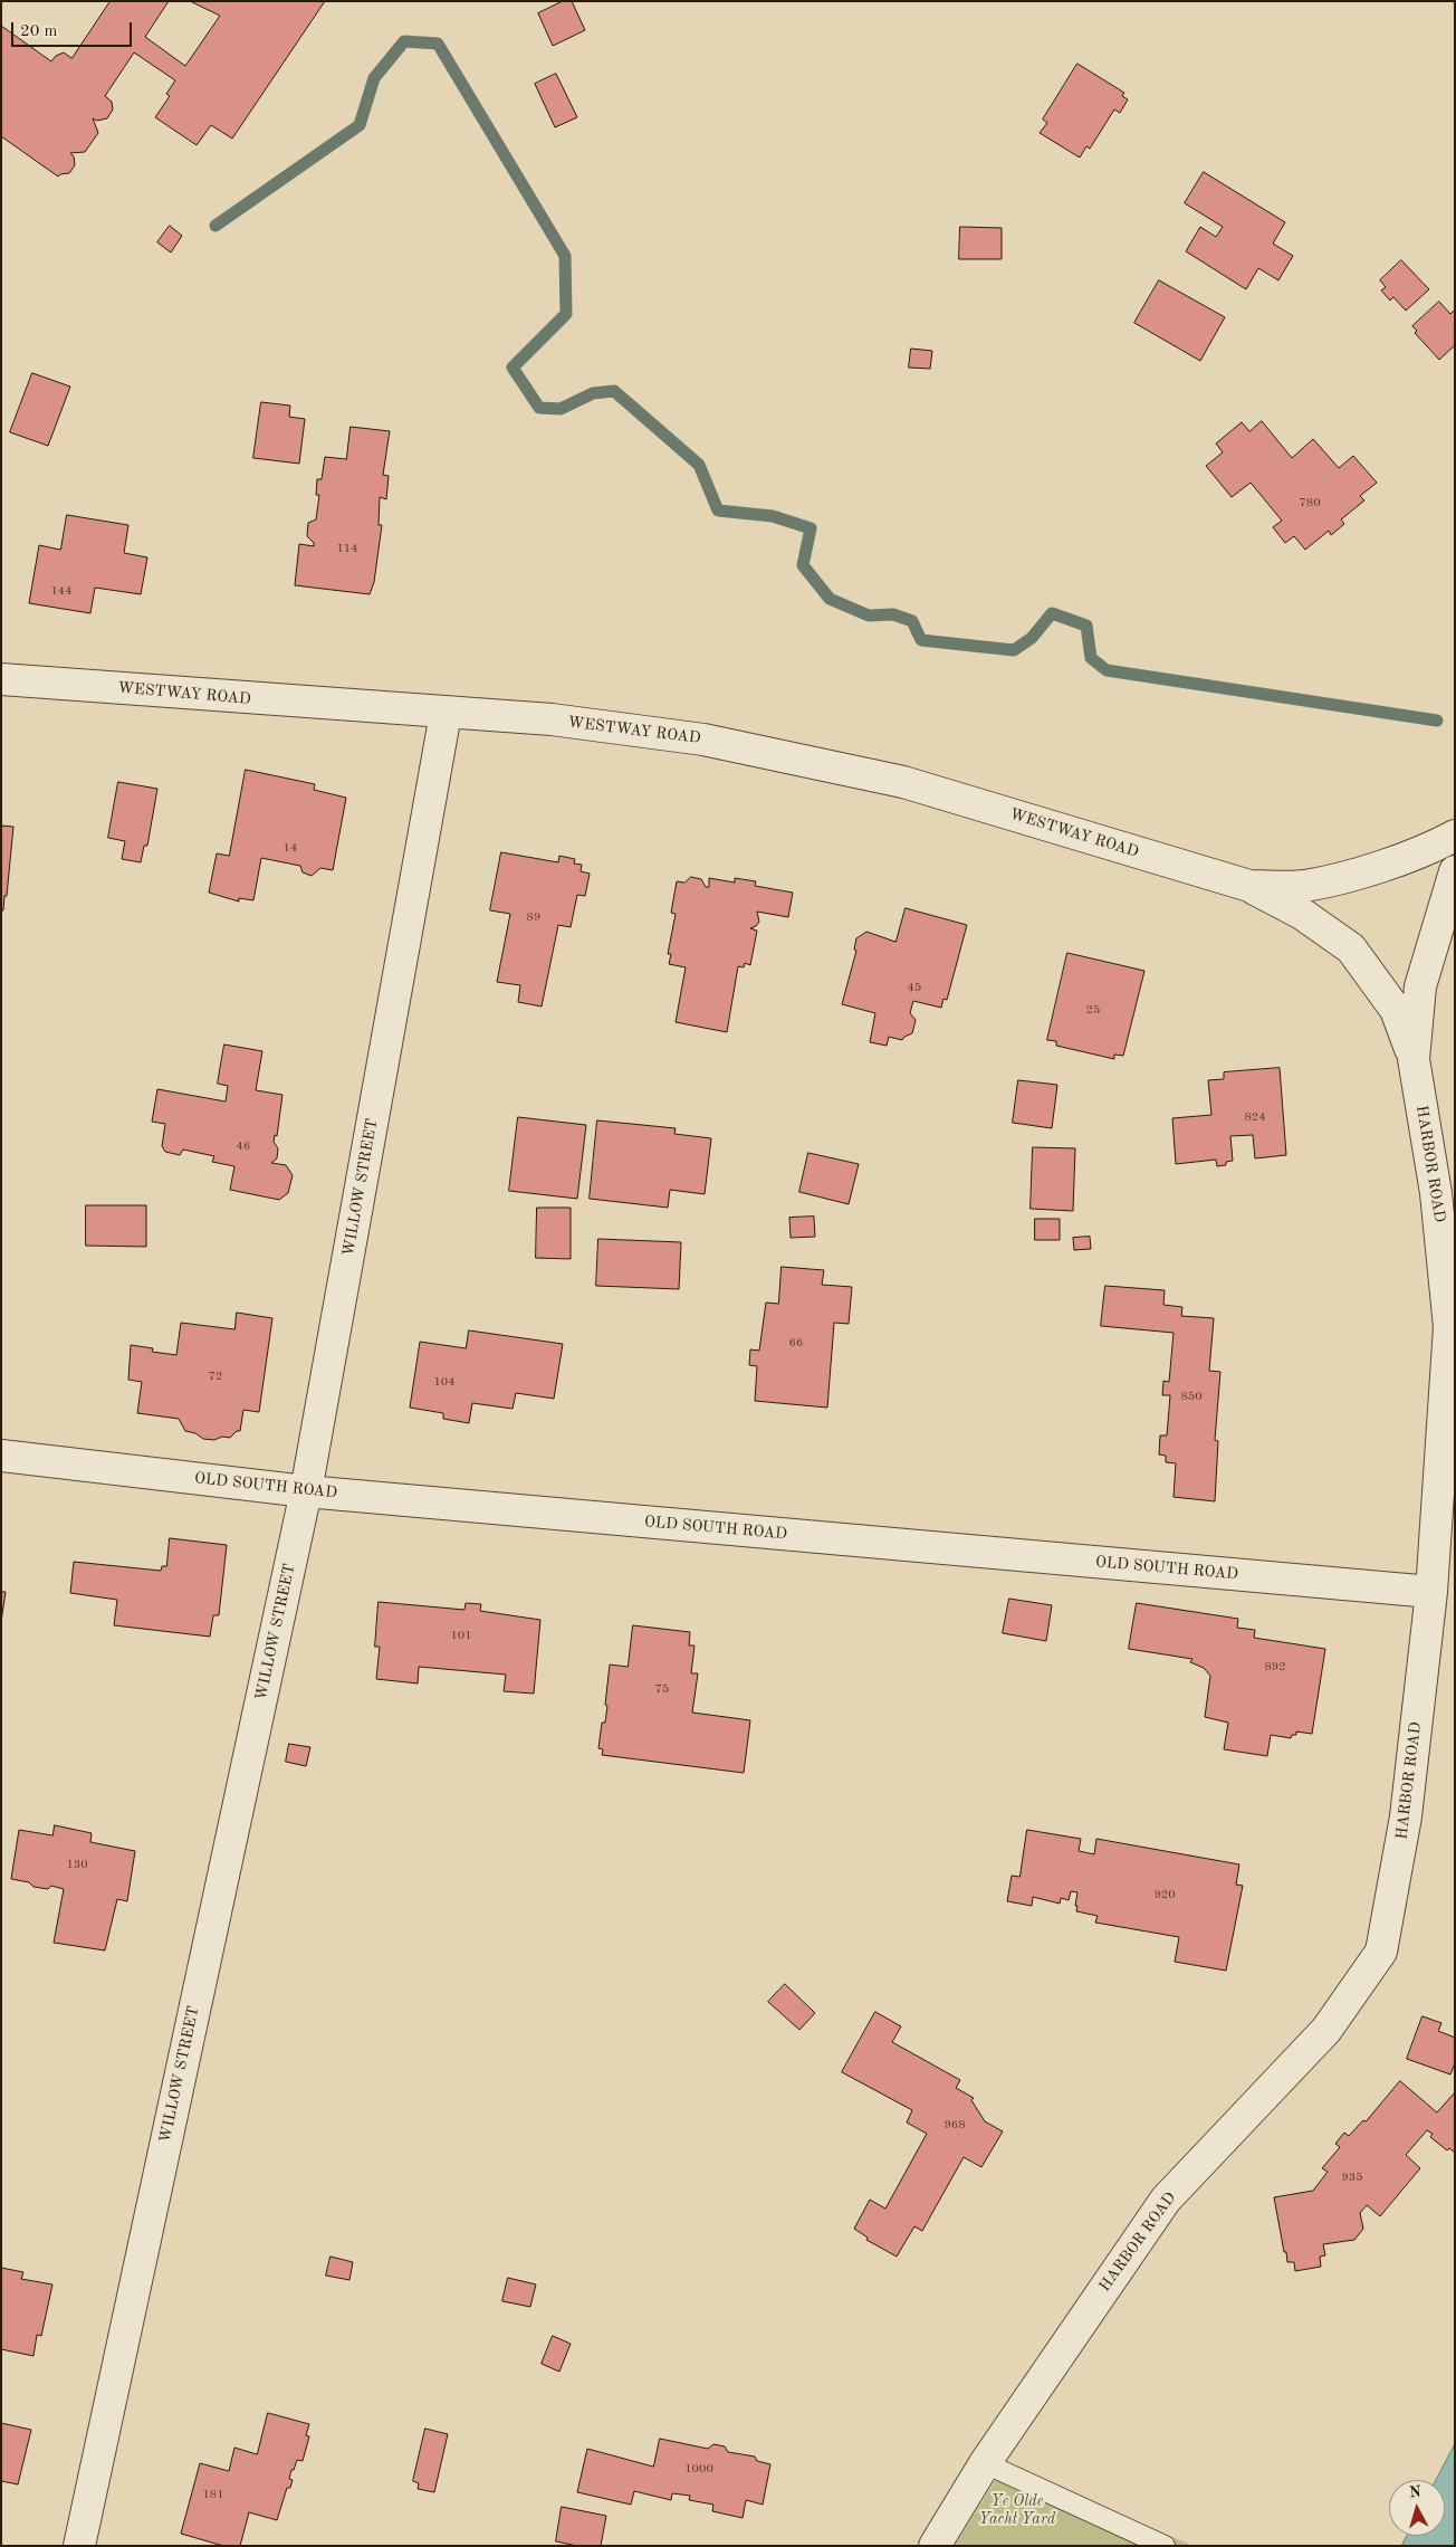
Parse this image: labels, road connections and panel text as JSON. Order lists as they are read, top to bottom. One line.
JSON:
{"streets":{"street":["WESTWAY ROAD","HARBOR ROAD","WILLOW STREET","OLD SOUTH ROAD"]},"crossings":[["WESTWAY ROAD","HARBOR ROAD"],["WESTWAY ROAD","WILLOW STREET"],["HARBOR ROAD","OLD SOUTH ROAD"],["WILLOW STREET","OLD SOUTH ROAD"]],"parks":["Ye Olde Yacht Yard"],"house_numbers":["780","114","144","14","89","45","25","824","46","66","72","104","850","101","892","75","130","920","968","935","1000","181"],"scale_bar":"20 m","north":"top"}
